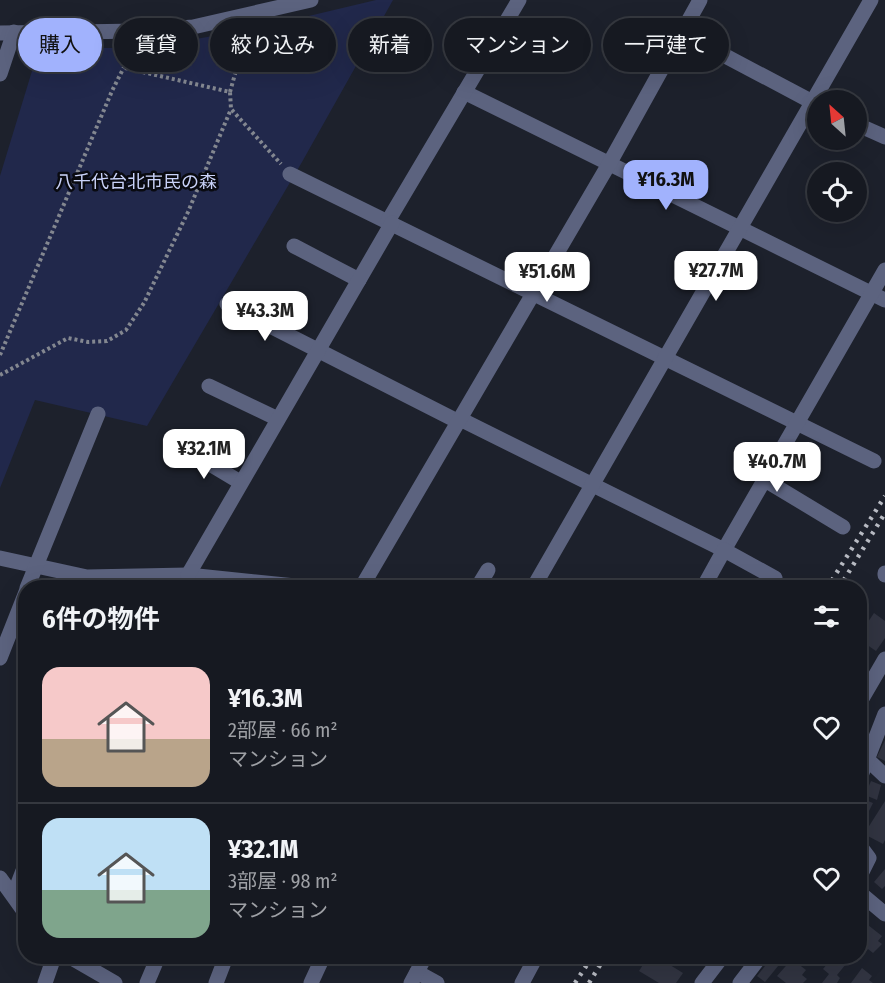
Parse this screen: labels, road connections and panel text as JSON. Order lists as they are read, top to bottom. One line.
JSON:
{"parks":["八千代台北市民の森"],"north":"top left","page":{"chip":["購入","賃貸","絞り込み","新着","マンション","一戸建て"],"price":["¥16.3M","¥27.7M","¥51.6M","¥43.3M","¥32.1M","¥40.7M"],"heading":"6件の物件","list":[{"name":"¥16.3M","note":"2部屋 · 66 m² · マンション"},{"name":"¥32.1M","note":"3部屋 · 98 m² · マンション"}]}}
